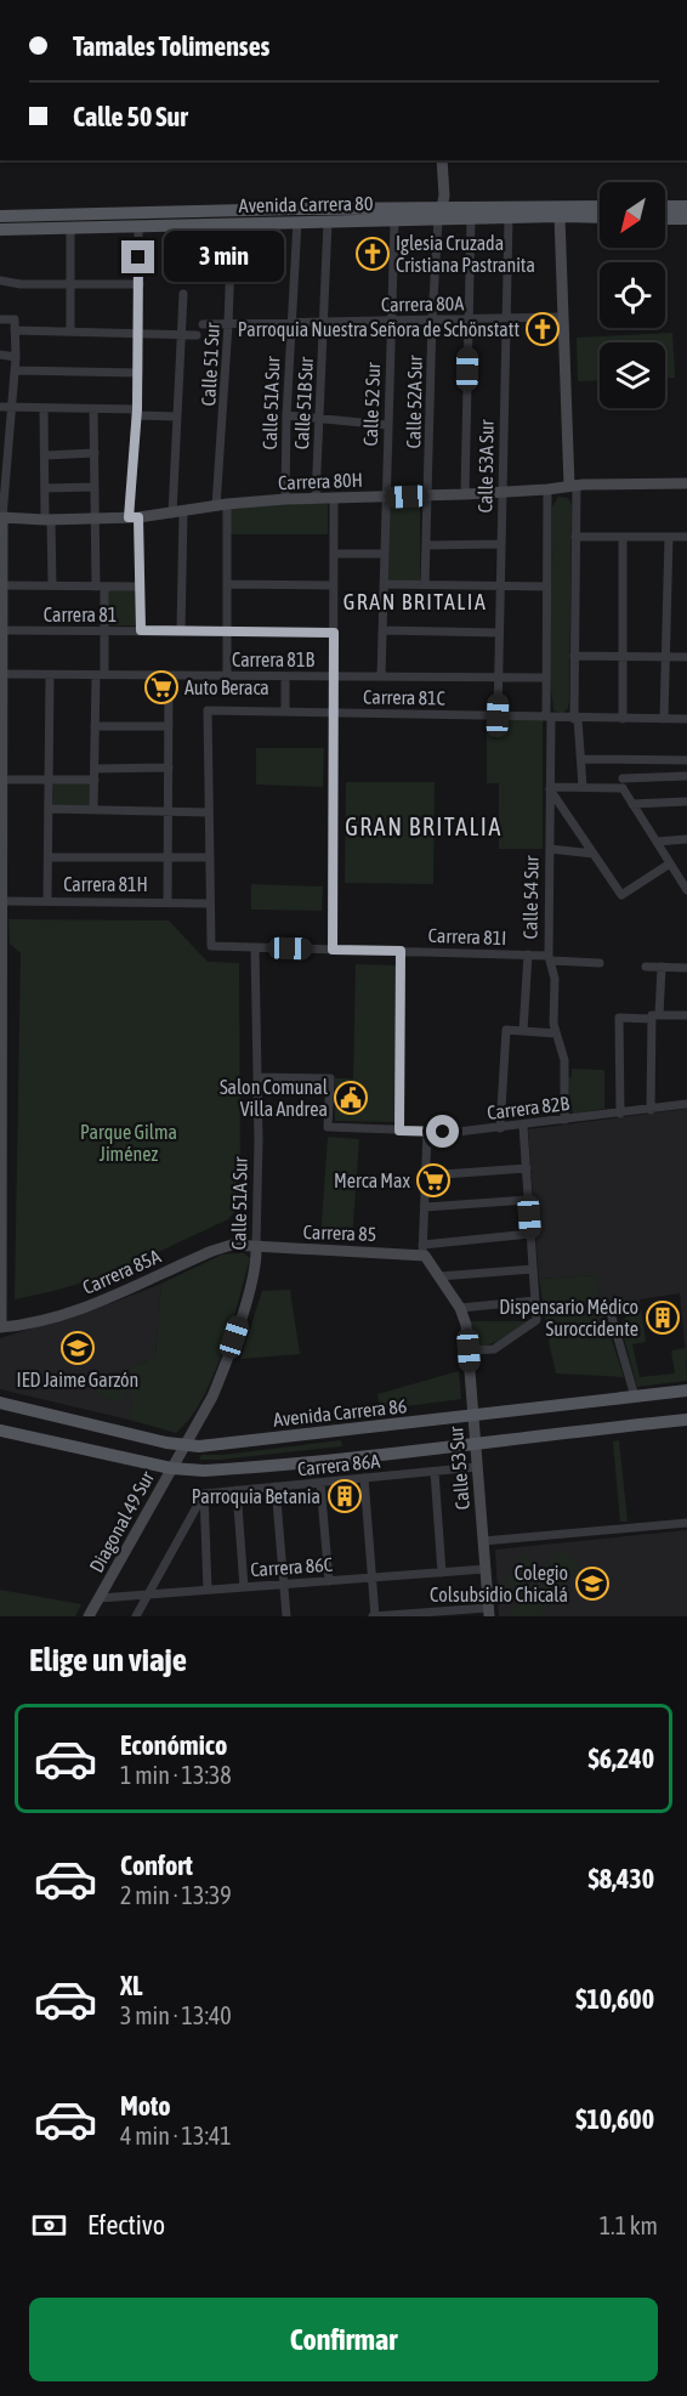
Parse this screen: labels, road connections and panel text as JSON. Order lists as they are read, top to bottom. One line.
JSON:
{"streets":{"main road":["Avenida Carrera 80","Avenida Carrera 86"],"street":["Carrera 80A","Calle 51 Sur","Calle 52A Sur","Calle 51A Sur","Calle 51B Sur","Calle 52 Sur","Calle 53A Sur","Carrera 80H","Carrera 81","Carrera 81B","Carrera 81C","Carrera 81H","Calle 54 Sur","Carrera 81I","Carrera 82B","Carrera 85","Carrera 85A","Carrera 86A","Calle 53 Sur","Diagonal 49 Sur","Carrera 86C"]},"crossings":[["Avenida Carrera 80","Calle 51 Sur"],["Avenida Carrera 80","Calle 52A Sur"],["Avenida Carrera 80","Calle 51A Sur"],["Avenida Carrera 80","Calle 51B Sur"],["Avenida Carrera 80","Calle 52 Sur"],["Avenida Carrera 80","Calle 53A Sur"],["Carrera 80A","Calle 51 Sur"],["Carrera 80A","Calle 52A Sur"],["Carrera 80A","Calle 51A Sur"],["Carrera 80A","Calle 51B Sur"],["Carrera 80A","Calle 52 Sur"],["Carrera 80A","Calle 53A Sur"],["Calle 51 Sur","Carrera 80H"],["Calle 51 Sur","Carrera 81"],["Calle 51 Sur","Carrera 81B"],["Calle 52A Sur","Carrera 80H"],["Calle 51A Sur","Carrera 80H"],["Calle 51A Sur","Carrera 81I"],["Calle 51A Sur","Carrera 82B"],["Calle 51A Sur","Carrera 85"],["Calle 51A Sur","Carrera 85A"],["Calle 51A Sur","Avenida Carrera 86"],["Calle 51A Sur","Diagonal 49 Sur"],["Calle 51B Sur","Carrera 80H"],["Calle 52 Sur","Carrera 80H"],["Calle 52 Sur","Carrera 81B"],["Calle 53A Sur","Carrera 80H"],["Calle 53A Sur","Carrera 81B"],["Calle 53A Sur","Carrera 81C"],["Carrera 80H","Calle 54 Sur"],["Carrera 81B","Calle 54 Sur"],["Carrera 81C","Calle 54 Sur"],["Carrera 81H","Carrera 81I"],["Calle 54 Sur","Carrera 81I"],["Calle 54 Sur","Carrera 82B"],["Carrera 85","Carrera 85A"],["Avenida Carrera 86","Calle 53 Sur"],["Avenida Carrera 86","Diagonal 49 Sur"],["Carrera 86A","Calle 53 Sur"],["Calle 53 Sur","Carrera 86C"],["Diagonal 49 Sur","Carrera 86C"]],"districts":["GRAN BRITALIA","GRAN BRITALIA"],"parks":["Parque Gilma Jiménez"],"places":{"church":["Iglesia Cruzada Cristiana Pastranita","Parroquia Nuestra Señora de Schönstatt"],"supermarket":["Auto Beraca","Merca Max"],"public building":["Salon Comunal Villa Andrea"],"building":["Dispensario Médico Suroccidente","Parroquia Betania"],"school or university":["IED Jaime Garzón","Colegio Colsubsidio Chicalá"]},"north":"bottom left","page":{"banner":["Tamales Tolimenses","Calle 50 Sur"],"bubble":"3 min","heading":"Elige un viaje","list":[{"name":"Económico","note":"1 min · 13:38","value":"$6,240"},{"name":"Confort","note":"2 min · 13:39","value":"$8,430"},{"name":"XL","note":"3 min · 13:40","value":"$10,600"},{"name":"Moto","note":"4 min · 13:41","value":"$10,600"}],"pay":["Efectivo","1.1 km"],"buttons":"Confirmar"}}
